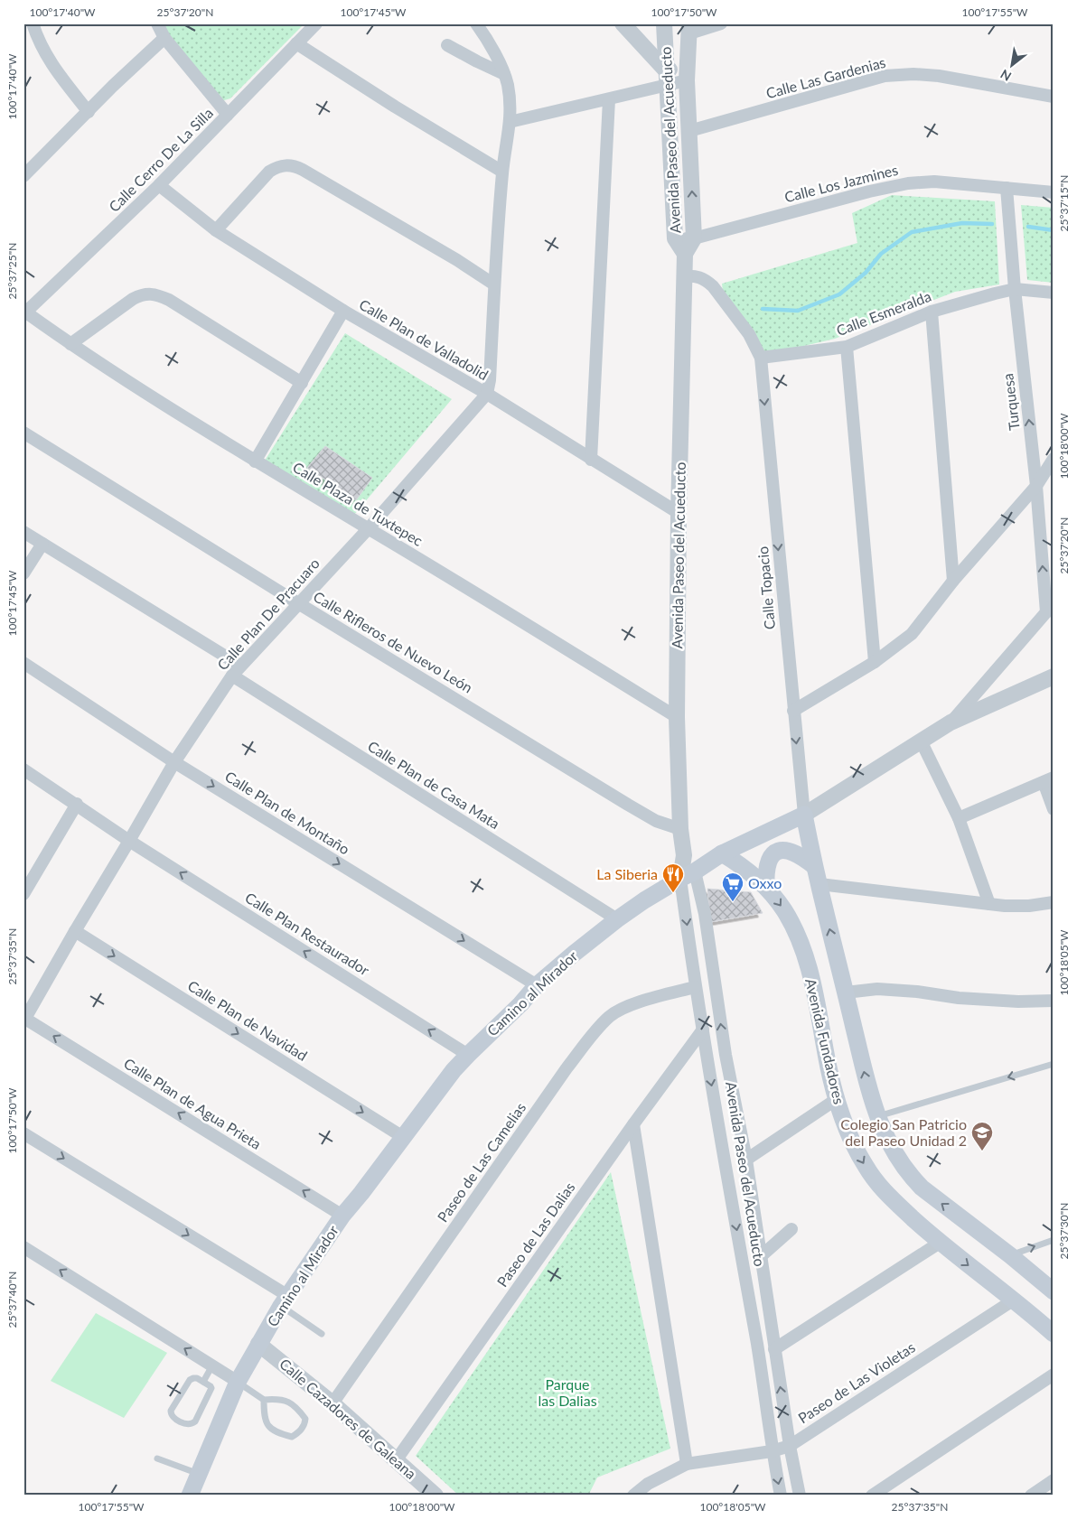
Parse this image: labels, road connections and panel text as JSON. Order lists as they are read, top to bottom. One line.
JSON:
{"streets":{"main road":["Camino al Mirador","Avenida Fundadores"],"street":["Calle Las Gardenias","Avenida Paseo del Acueducto","Calle Cerro De La Silla","Calle Los Jazmines","Calle Esmeralda","Calle Plan de Valladolid","Turquesa","Calle Plaza de Tuxtepec","Calle Topacio","Calle Plan De Pracuaro","Calle Rifleros de Nuevo León","Calle Plan de Casa Mata","Calle Plan de Montaño","Calle Plan Restaurador","Calle Plan de Navidad","Calle Plan de Agua Prieta","Paseo de Las Camelias","Paseo de Las Dalias","Paseo de Las Violetas","Calle Cazadores de Galeana"]},"crossings":[["Calle Las Gardenias","Avenida Paseo del Acueducto"],["Avenida Paseo del Acueducto","Calle Los Jazmines"],["Avenida Paseo del Acueducto","Calle Plan de Valladolid"],["Avenida Paseo del Acueducto","Calle Plaza de Tuxtepec"],["Avenida Paseo del Acueducto","Calle Rifleros de Nuevo León"],["Avenida Paseo del Acueducto","Camino al Mirador"],["Avenida Paseo del Acueducto","Paseo de Las Camelias"],["Avenida Paseo del Acueducto","Paseo de Las Dalias"],["Avenida Paseo del Acueducto","Paseo de Las Violetas"],["Calle Cerro De La Silla","Calle Plan de Valladolid"],["Calle Cerro De La Silla","Calle Plaza de Tuxtepec"],["Calle Los Jazmines","Turquesa"],["Calle Esmeralda","Turquesa"],["Calle Esmeralda","Calle Topacio"],["Calle Plan de Valladolid","Calle Plan De Pracuaro"],["Calle Plaza de Tuxtepec","Calle Plan De Pracuaro"],["Calle Topacio","Camino al Mirador"],["Calle Topacio","Avenida Fundadores"],["Calle Plan De Pracuaro","Calle Rifleros de Nuevo León"],["Calle Plan De Pracuaro","Calle Plan de Casa Mata"],["Calle Plan De Pracuaro","Calle Plan de Montaño"],["Calle Plan De Pracuaro","Calle Plan Restaurador"],["Calle Plan De Pracuaro","Calle Plan de Navidad"],["Calle Plan De Pracuaro","Calle Plan de Agua Prieta"],["Calle Plan de Casa Mata","Camino al Mirador"],["Calle Plan de Montaño","Camino al Mirador"],["Calle Plan Restaurador","Camino al Mirador"],["Camino al Mirador","Calle Plan de Navidad"],["Camino al Mirador","Avenida Fundadores"],["Camino al Mirador","Calle Plan de Agua Prieta"],["Camino al Mirador","Calle Cazadores de Galeana"],["Avenida Fundadores","Paseo de Las Violetas"],["Paseo de Las Camelias","Calle Cazadores de Galeana"],["Paseo de Las Dalias","Calle Cazadores de Galeana"]],"one_way":["Calle Plan de Montaño","Calle Plan Restaurador","Calle Plan de Navidad"],"parks":["Parque las Dalias"],"places":{"restaurant":["La Siberia"],"supermarket":["Oxxo"],"school or university":["Colegio San Patricio del Paseo Unidad 2"]},"north":"bottom left","coordinates":["100°17'40\"W","25°37'20\"N","100°17'45\"W","100°17'50\"W","100°17'55\"W","25°37'15\"N","25°37'25\"N","100°18'00\"W","25°37'35\"N","100°18'05\"W","25°37'30\"N","25°37'40\"N"]}
